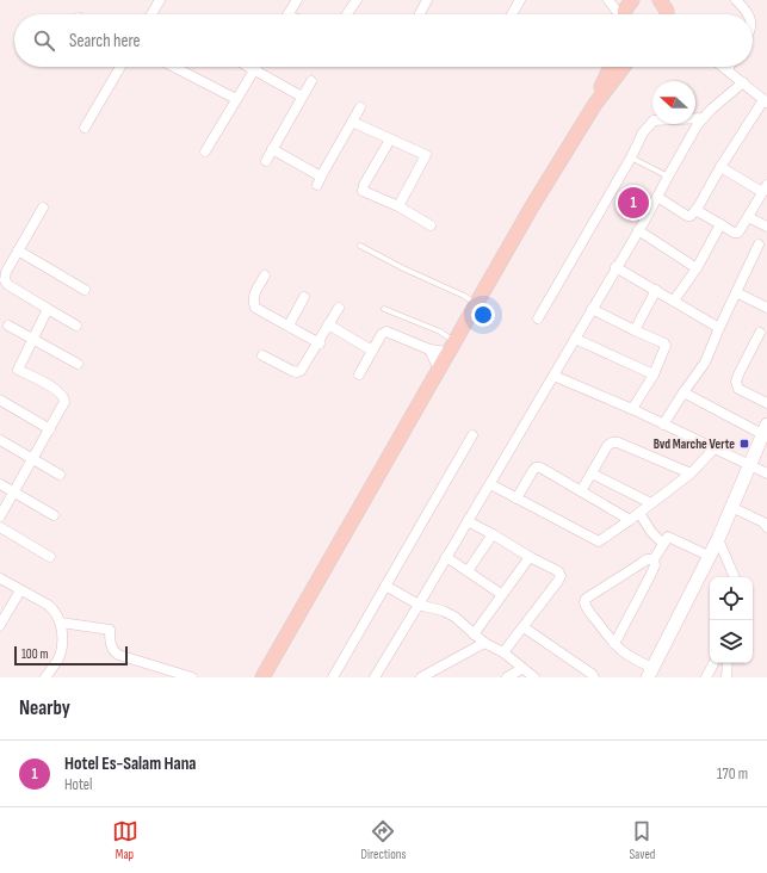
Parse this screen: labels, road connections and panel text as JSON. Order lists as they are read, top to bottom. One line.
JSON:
{"places":{"transit":["Bvd Marche Verte"]},"scale_bar":"100 m","north":"left","page":{"search":"Search here","pins":"1","scale":"100 m","heading":"Nearby","list":[{"mark":"1","name":"Hotel Es-Salam Hana","note":"Hotel","value":"170 m"}],"nav":["Map","Directions","Saved"]}}
